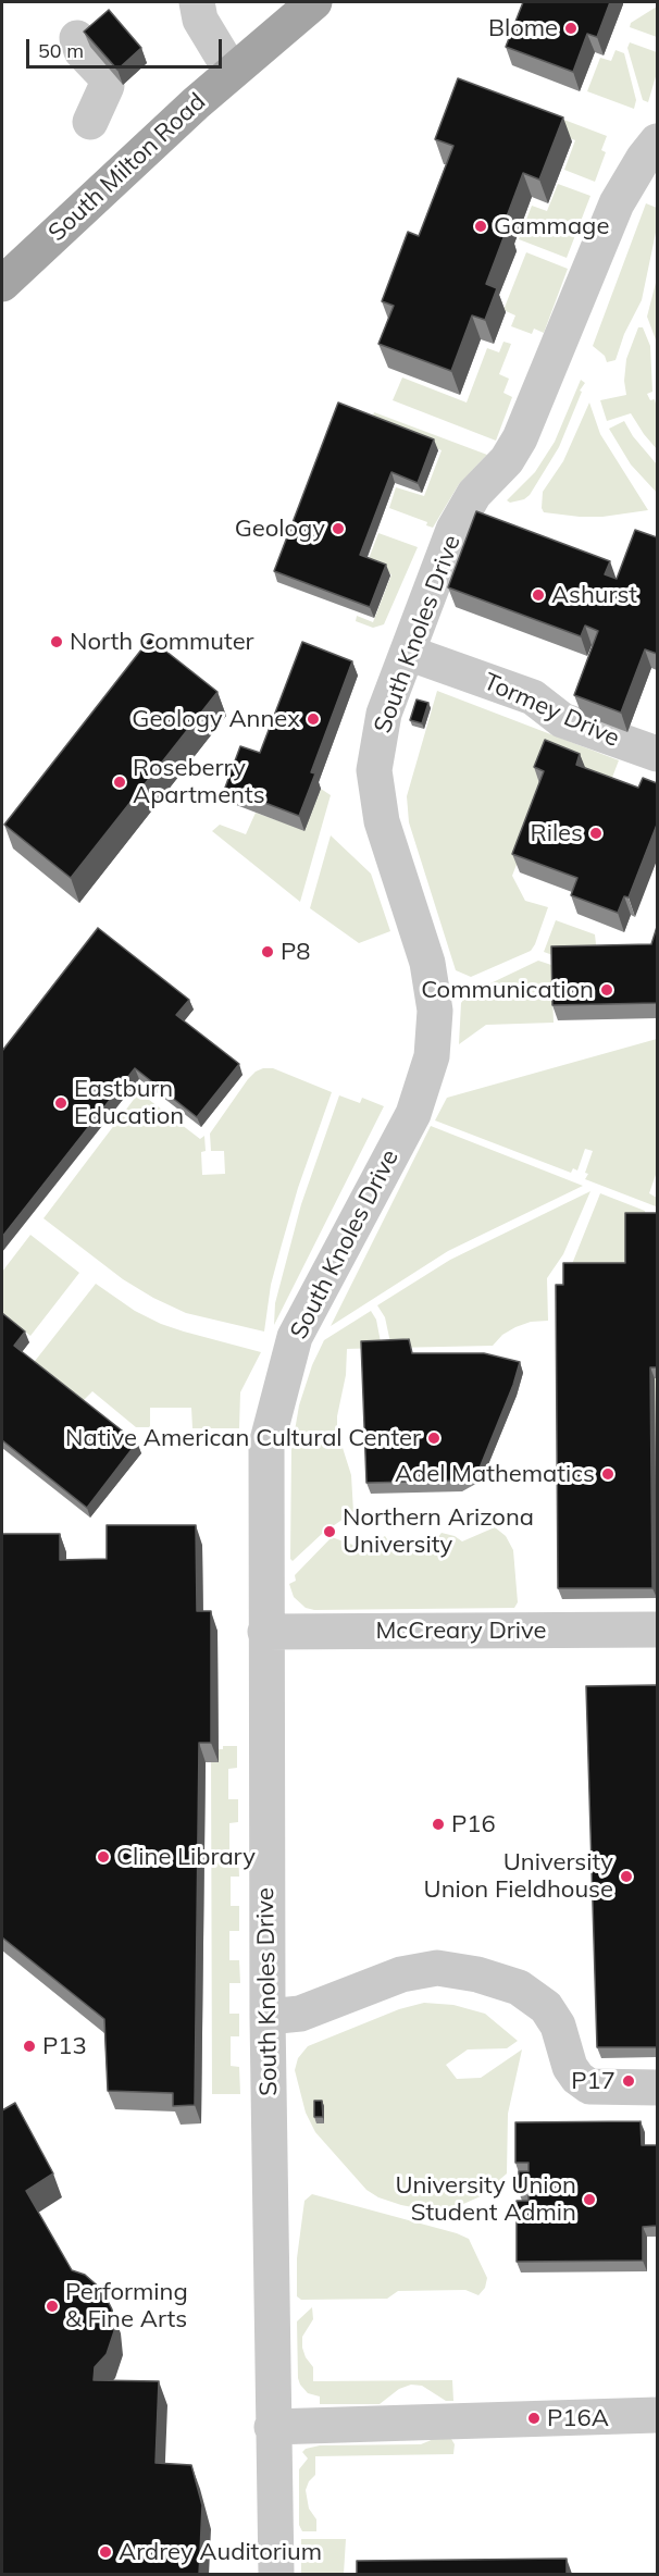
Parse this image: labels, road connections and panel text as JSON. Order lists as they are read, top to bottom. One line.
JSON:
{"streets":{"main road":["South Milton Road"],"street":["South Knoles Drive","Tormey Drive","McCreary Drive"]},"crossings":[["South Knoles Drive","Tormey Drive"],["South Knoles Drive","McCreary Drive"]],"places":["Blome","Gammage","Geology","Ashurst","North Commuter","Geology Annex","Roseberry Apartments","Riles","P8","Communication","Eastburn Education","Native American Cultural Center","Adel Mathematics","Northern Arizona University","P16","Cline Library","University Union Fieldhouse","P13","P17","University Union Student Admin","Performing & Fine Arts","P16A","Ardrey Auditorium"],"scale_bar":"50 m"}
